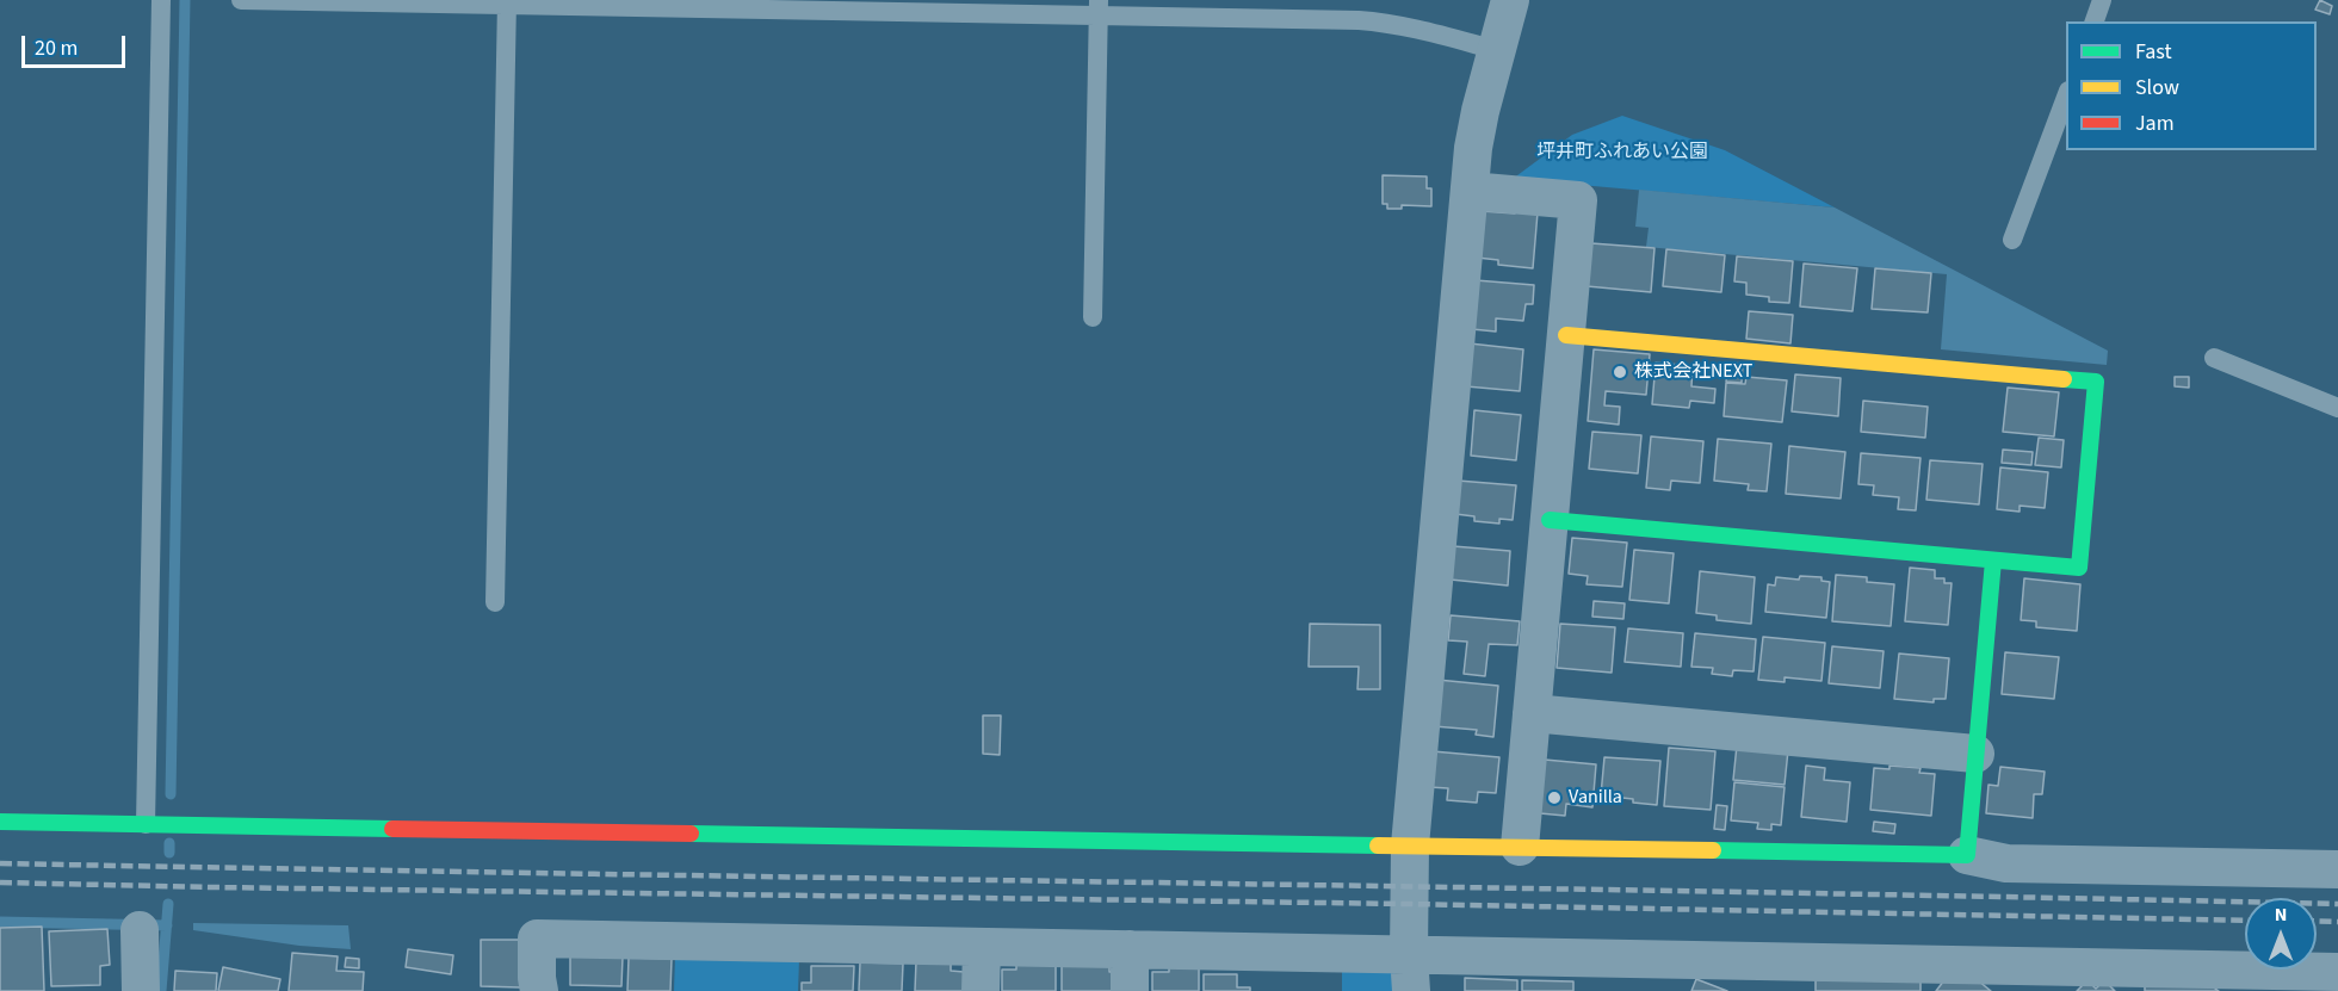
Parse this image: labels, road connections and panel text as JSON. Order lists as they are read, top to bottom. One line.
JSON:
{"parks":["坪井町ふれあい公園"],"places":["株式会社NEXT","Vanilla"],"legend":["Fast","Slow","Jam"],"scale_bar":"20 m","north":"top"}
